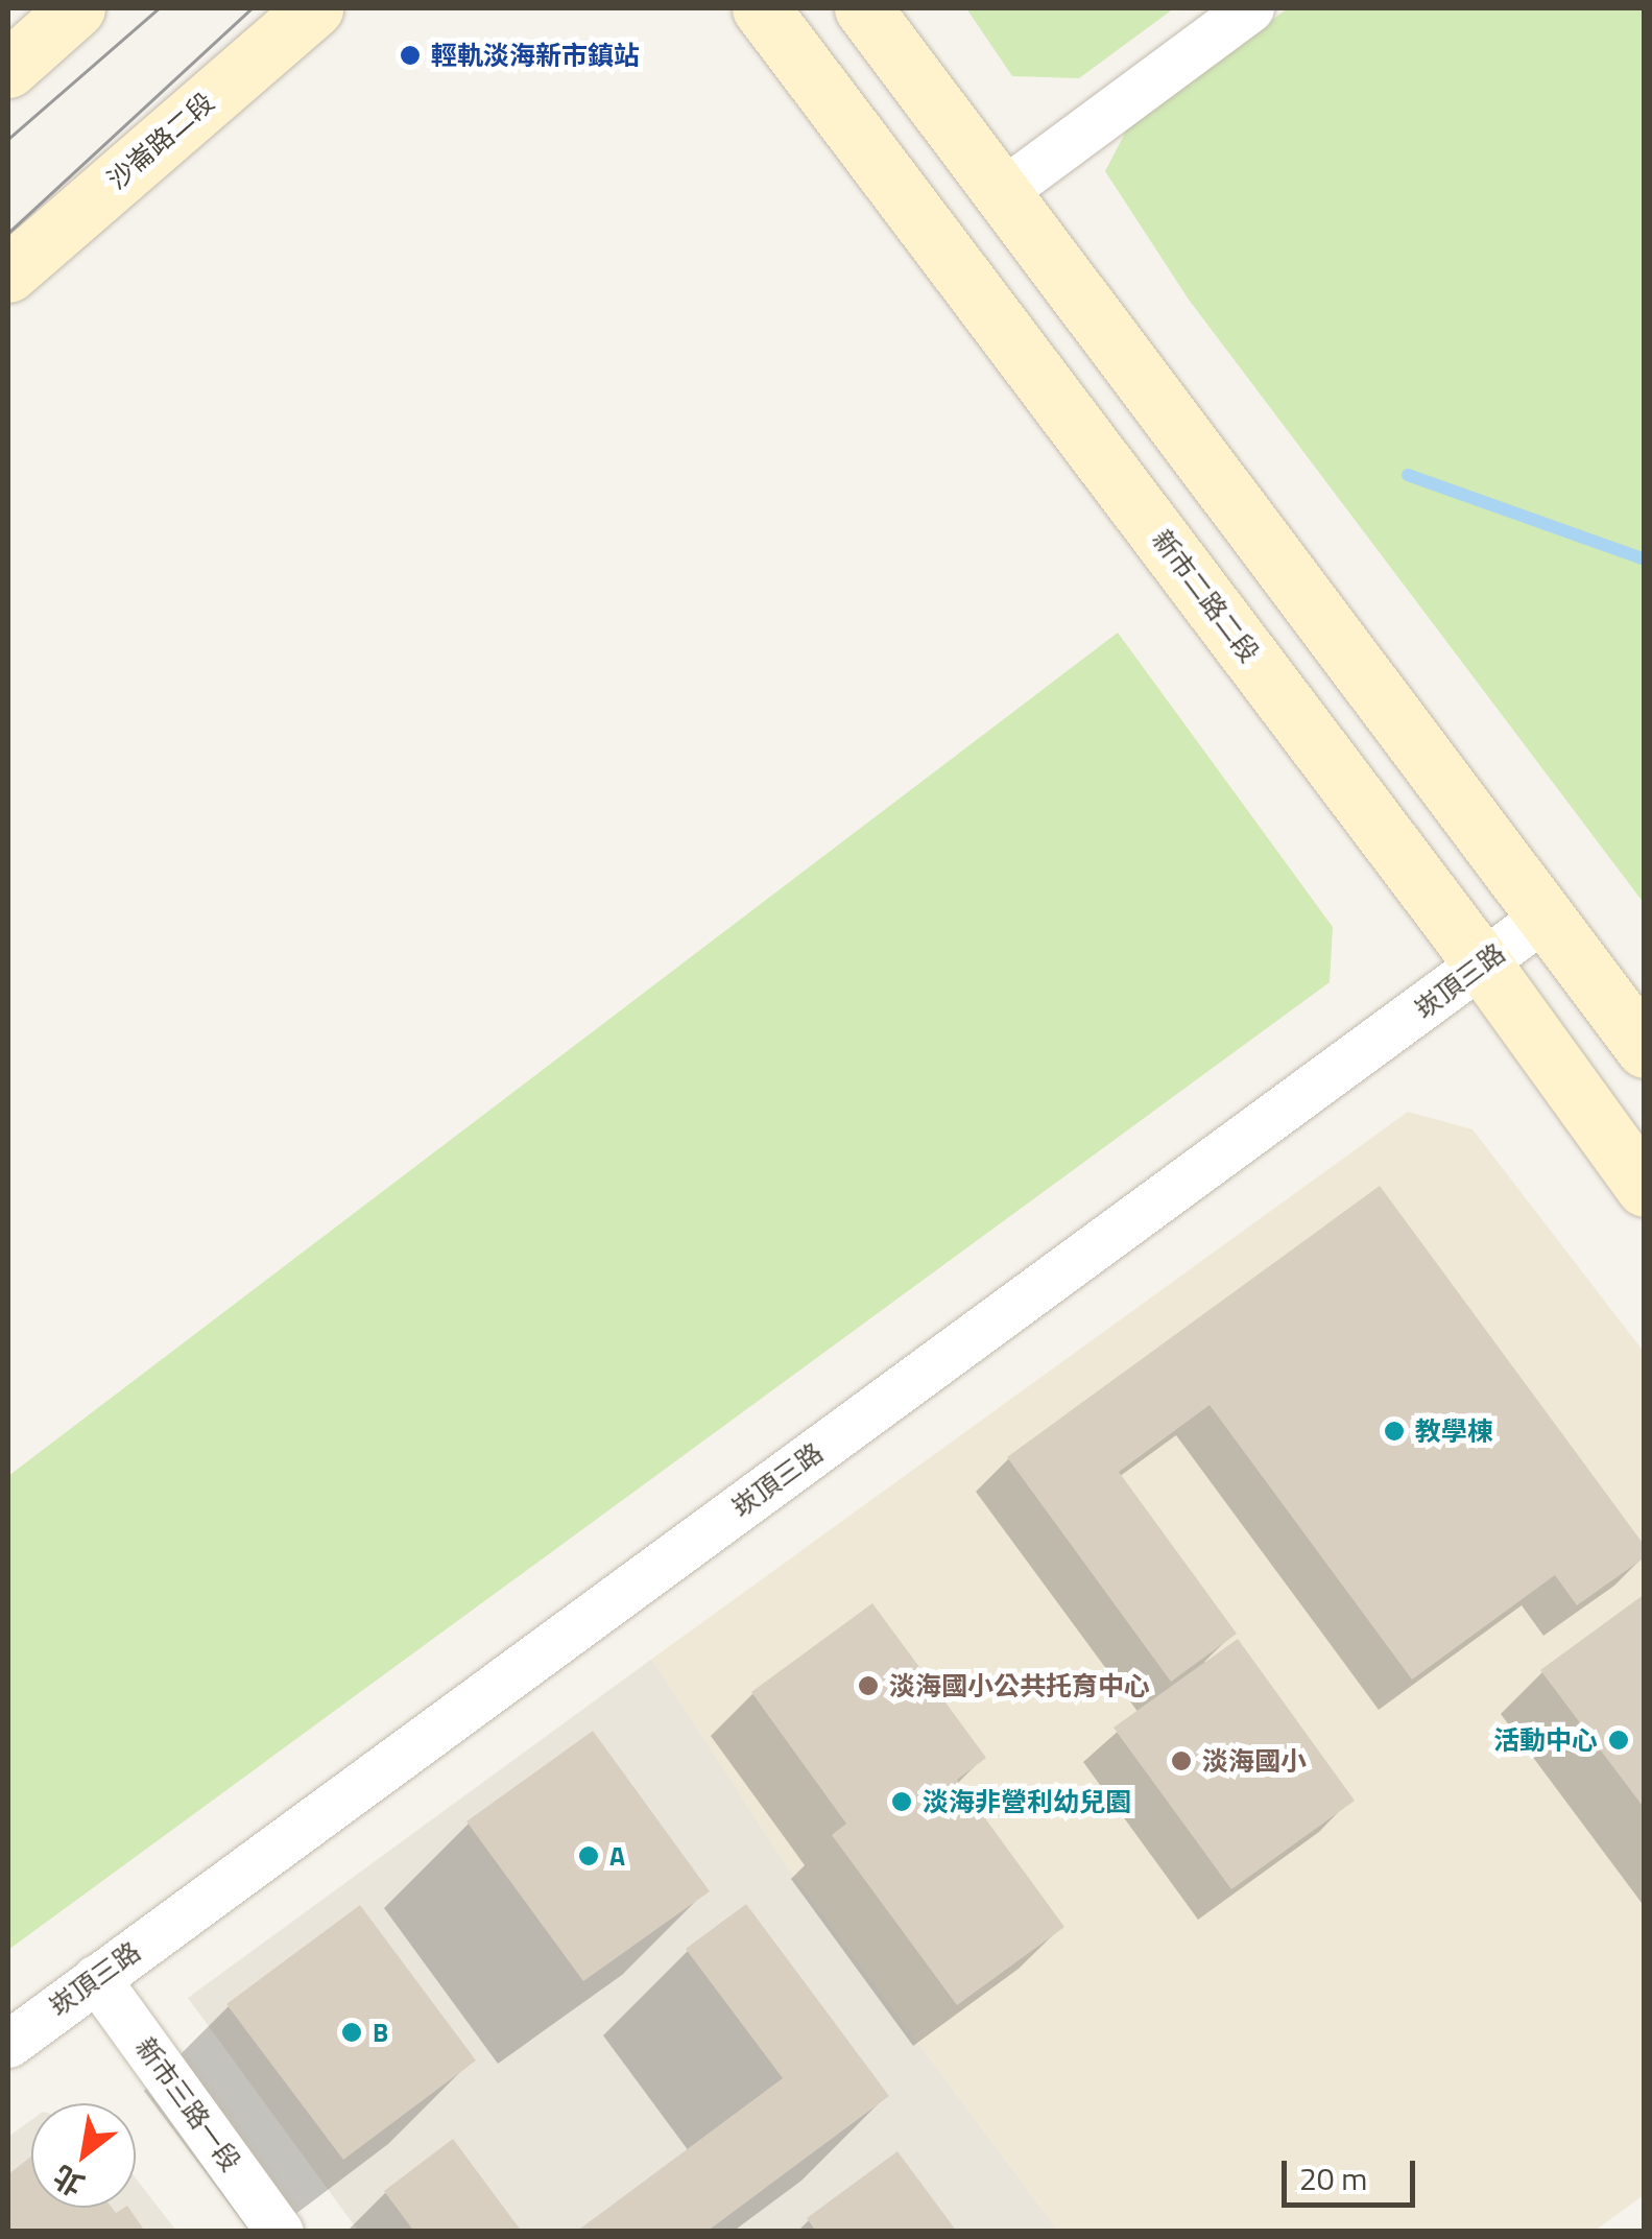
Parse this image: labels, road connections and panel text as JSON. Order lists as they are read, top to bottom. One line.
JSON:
{"streets":{"street":["沙崙路二段","新市二路二段","崁頂三路","新市三路一段"]},"crossings":[["新市二路二段","崁頂三路"],["崁頂三路","新市三路一段"]],"places":["輕軌淡海新市鎮站","教學棟","淡海國小公共托育中心","活動中心","淡海國小","淡海非營利幼兒園","A","B"],"scale_bar":"20 m","north":"bottom left"}
